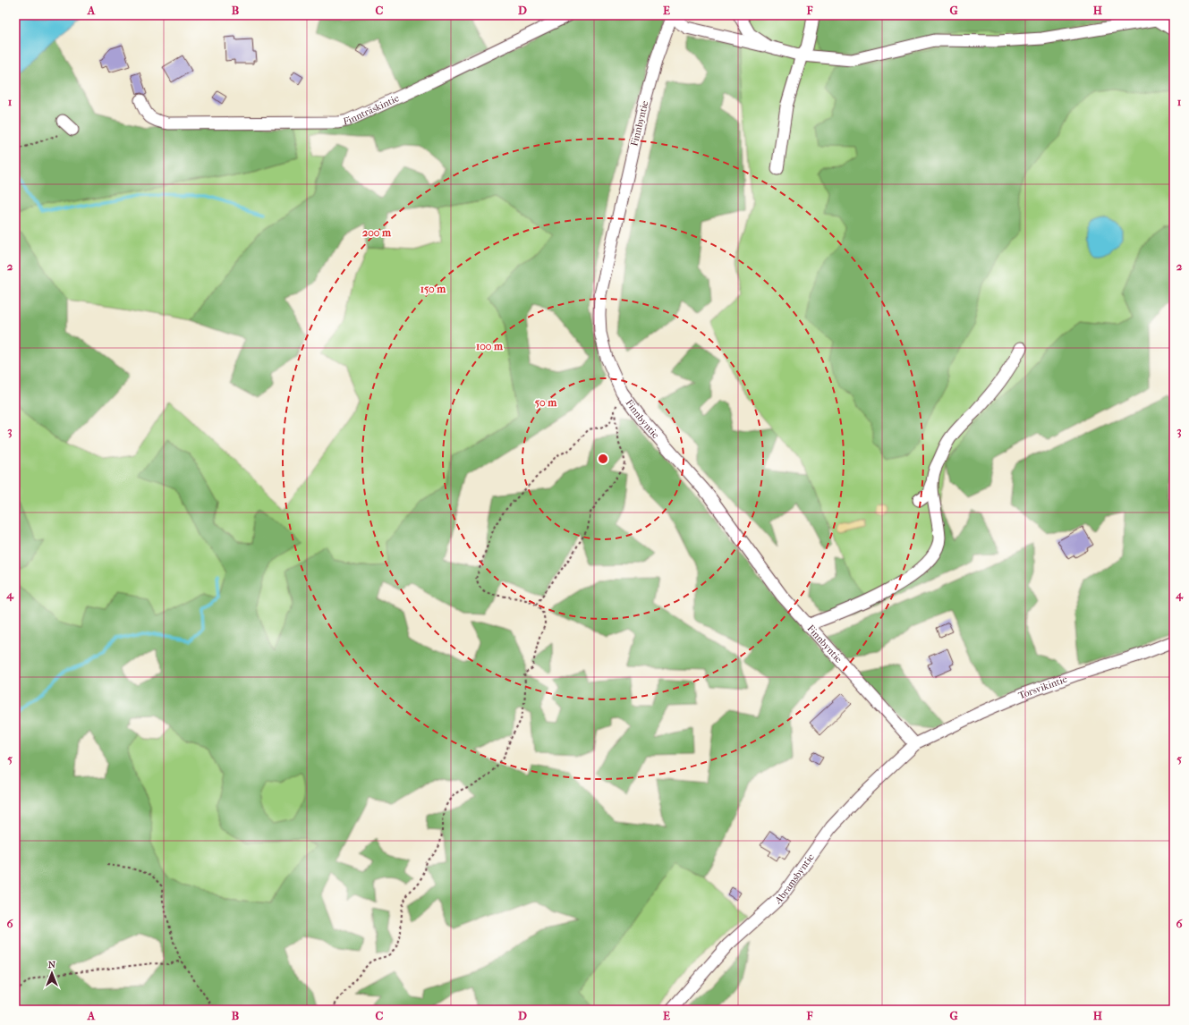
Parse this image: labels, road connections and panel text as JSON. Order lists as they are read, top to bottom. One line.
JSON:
{"streets":{"street":["Finnträskintie","Finnbyntie","Torsvikintie","Abramsbyntie"]},"crossings":[["Finnbyntie","Torsvikintie"],["Finnbyntie","Abramsbyntie"],["Torsvikintie","Abramsbyntie"]],"north":"top","grid":{"columns":["A","B","C","D","E","F","G","H"],"rows":["1","2","3","4","5","6"]},"rings":["200 m","150 m","100 m","50 m"]}
